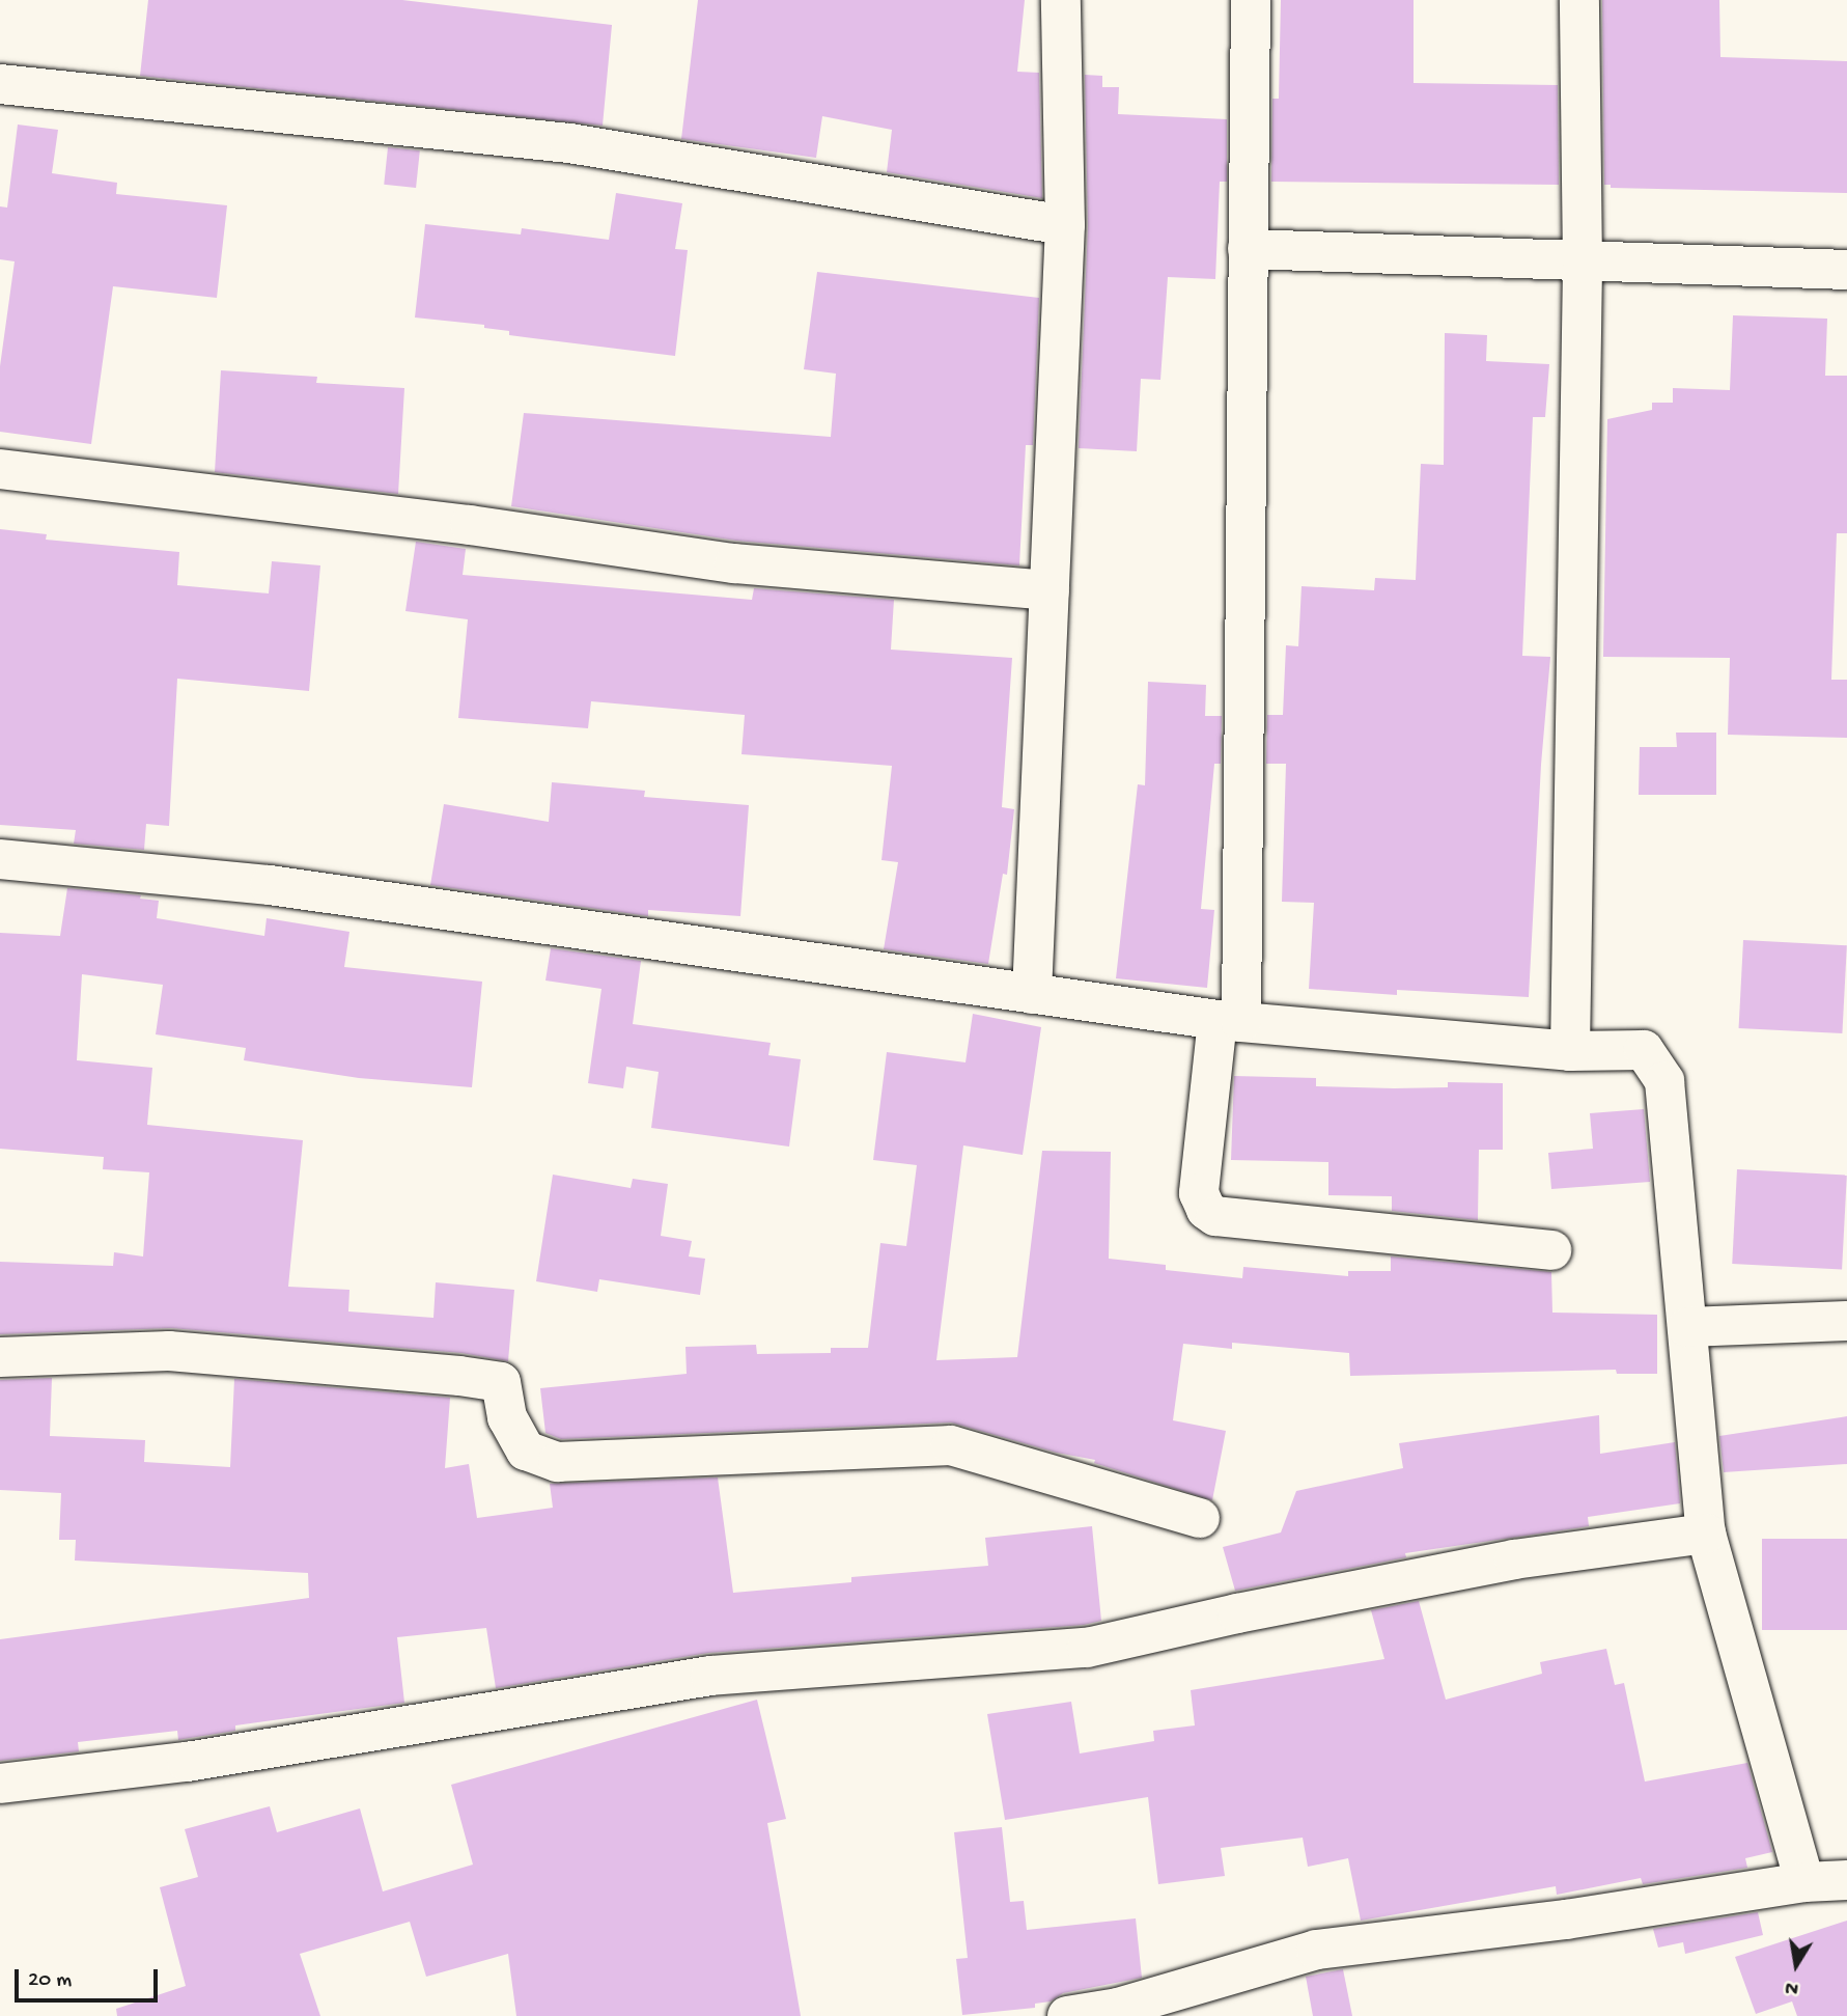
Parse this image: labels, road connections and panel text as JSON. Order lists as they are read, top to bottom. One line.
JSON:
{"scale_bar":"20 m","north":"bottom"}
